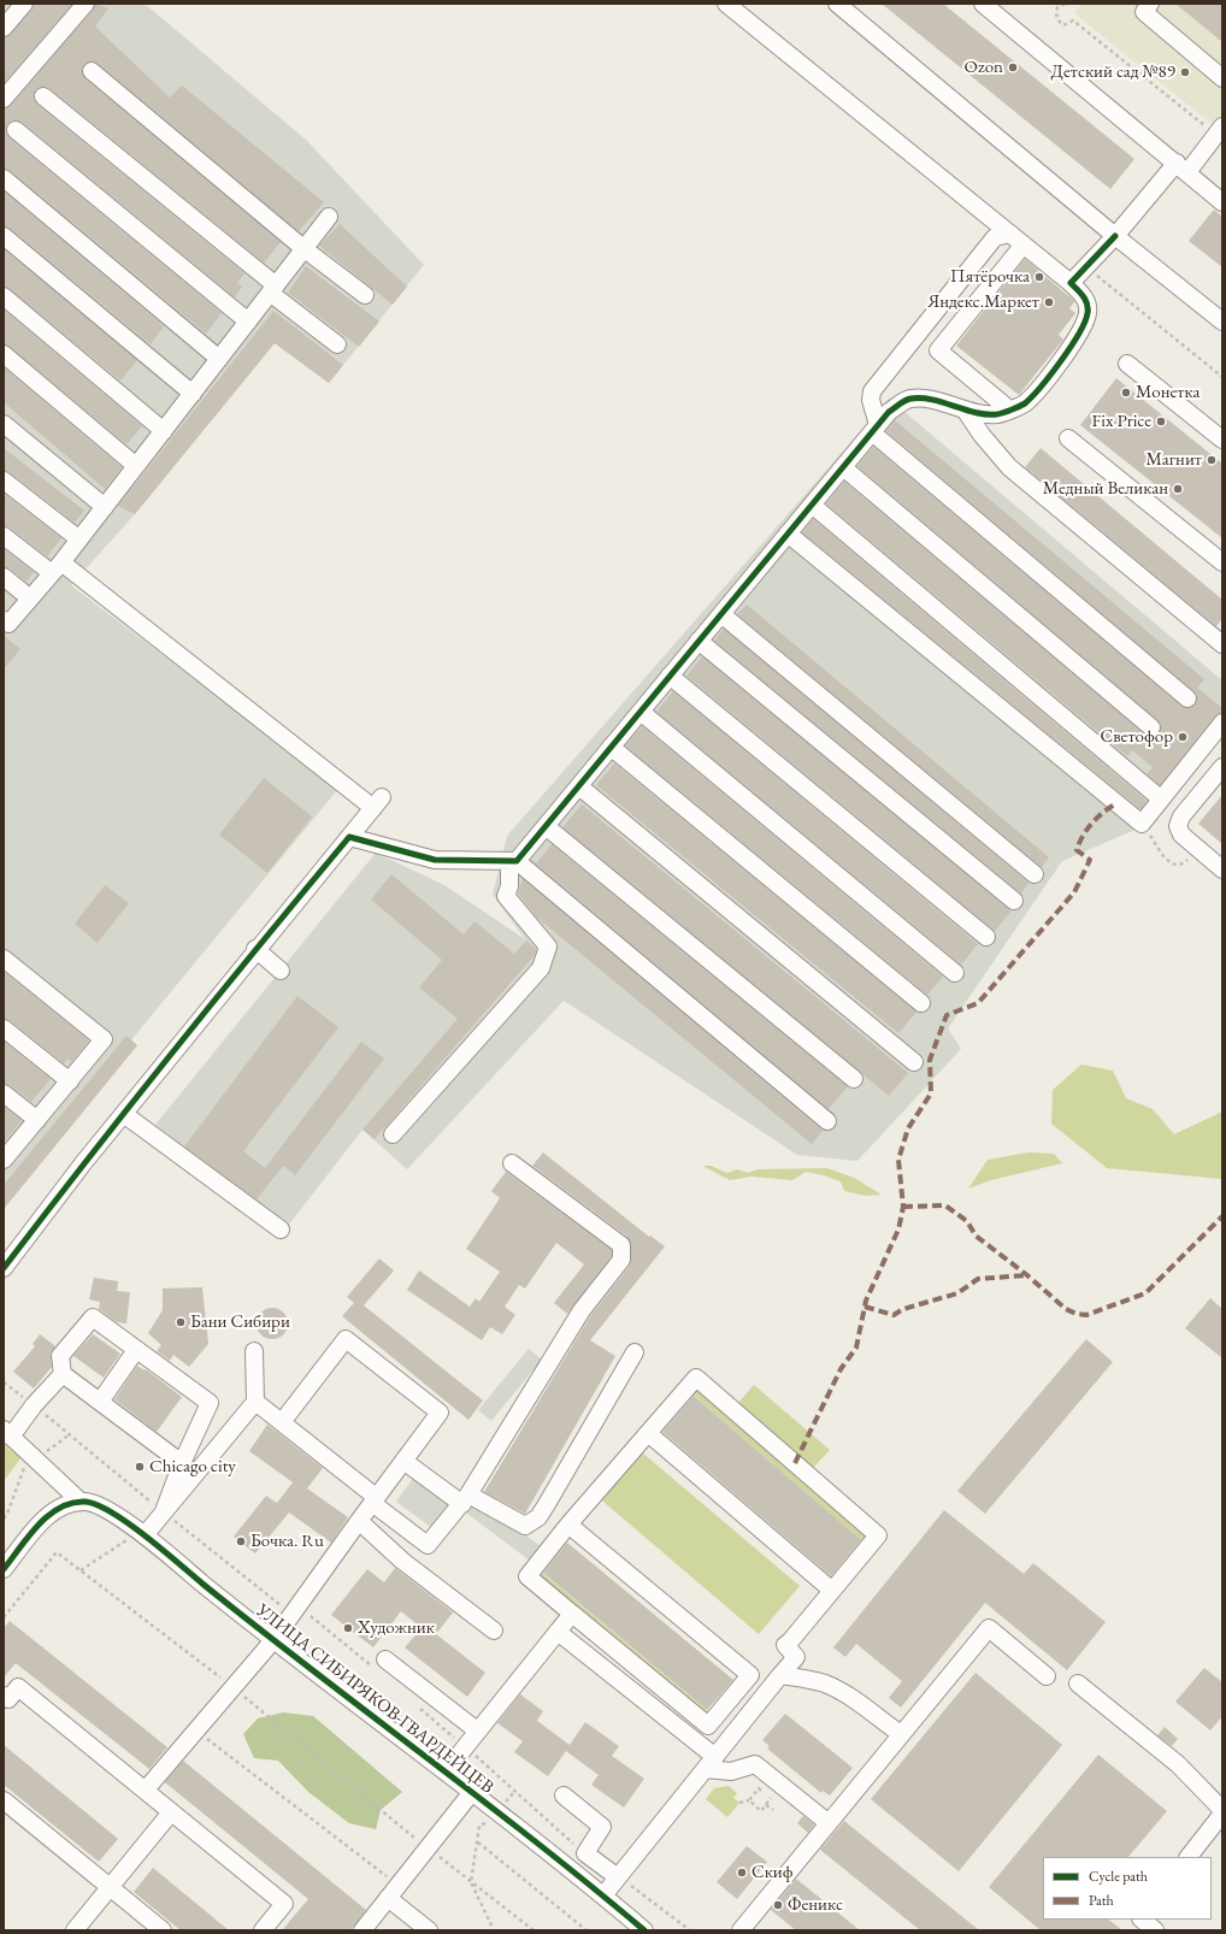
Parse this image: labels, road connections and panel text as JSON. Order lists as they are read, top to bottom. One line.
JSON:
{"streets":{"street":["УЛИЦА СИБИРЯКОВ-ГВАРДЕЙЦЕВ"]},"places":["Ozon","Детский сад №89","Пятёрочка","Яндекс.Маркет","Монетка","Fix Price","Магнит","Медный Великан","Светофор","Бани Сибири","Chicago city","Бочка. Ru","Художник","Скиф","Феникс"],"legend":["Cycle path","Path"]}
